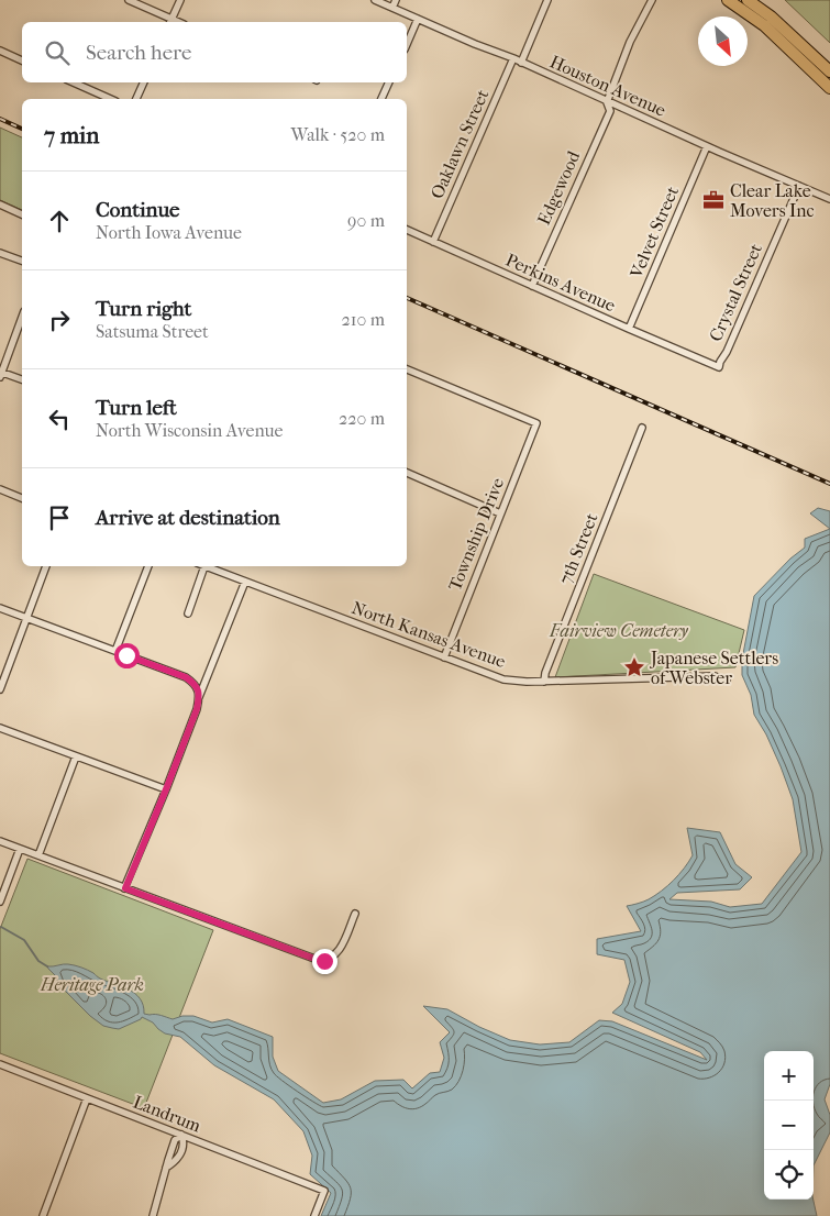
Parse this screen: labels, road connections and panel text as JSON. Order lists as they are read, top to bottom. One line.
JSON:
{"streets":{"street":["Houston Avenue","Oaklawn Street","Edgewood","Velvet Street","Perkins Avenue","Crystal Street","Township Drive","7th Street","North Kansas Avenue","Landrum"]},"crossings":[["Houston Avenue","Oaklawn Street"],["Houston Avenue","Edgewood"],["Houston Avenue","Velvet Street"],["Houston Avenue","Crystal Street"],["Oaklawn Street","Perkins Avenue"],["Edgewood","Perkins Avenue"],["Velvet Street","Perkins Avenue"],["Perkins Avenue","Crystal Street"],["Township Drive","North Kansas Avenue"],["7th Street","North Kansas Avenue"]],"parks":["Fairview Cemetery","Heritage Park"],"places":{"office":["Clear Lake Movers Inc"],"place":["Japanese Settlers of Webster"]},"north":"bottom right","page":{"search":"Search here","heading":["7 min","Walk · 520 m"],"list":[["Continue","North Iowa Avenue","90 m"],["Turn right","Satsuma Street","210 m"],["Turn left","North Wisconsin Avenue","220 m"],"Arrive at destination"],"map_buttons":["+","−"]}}
